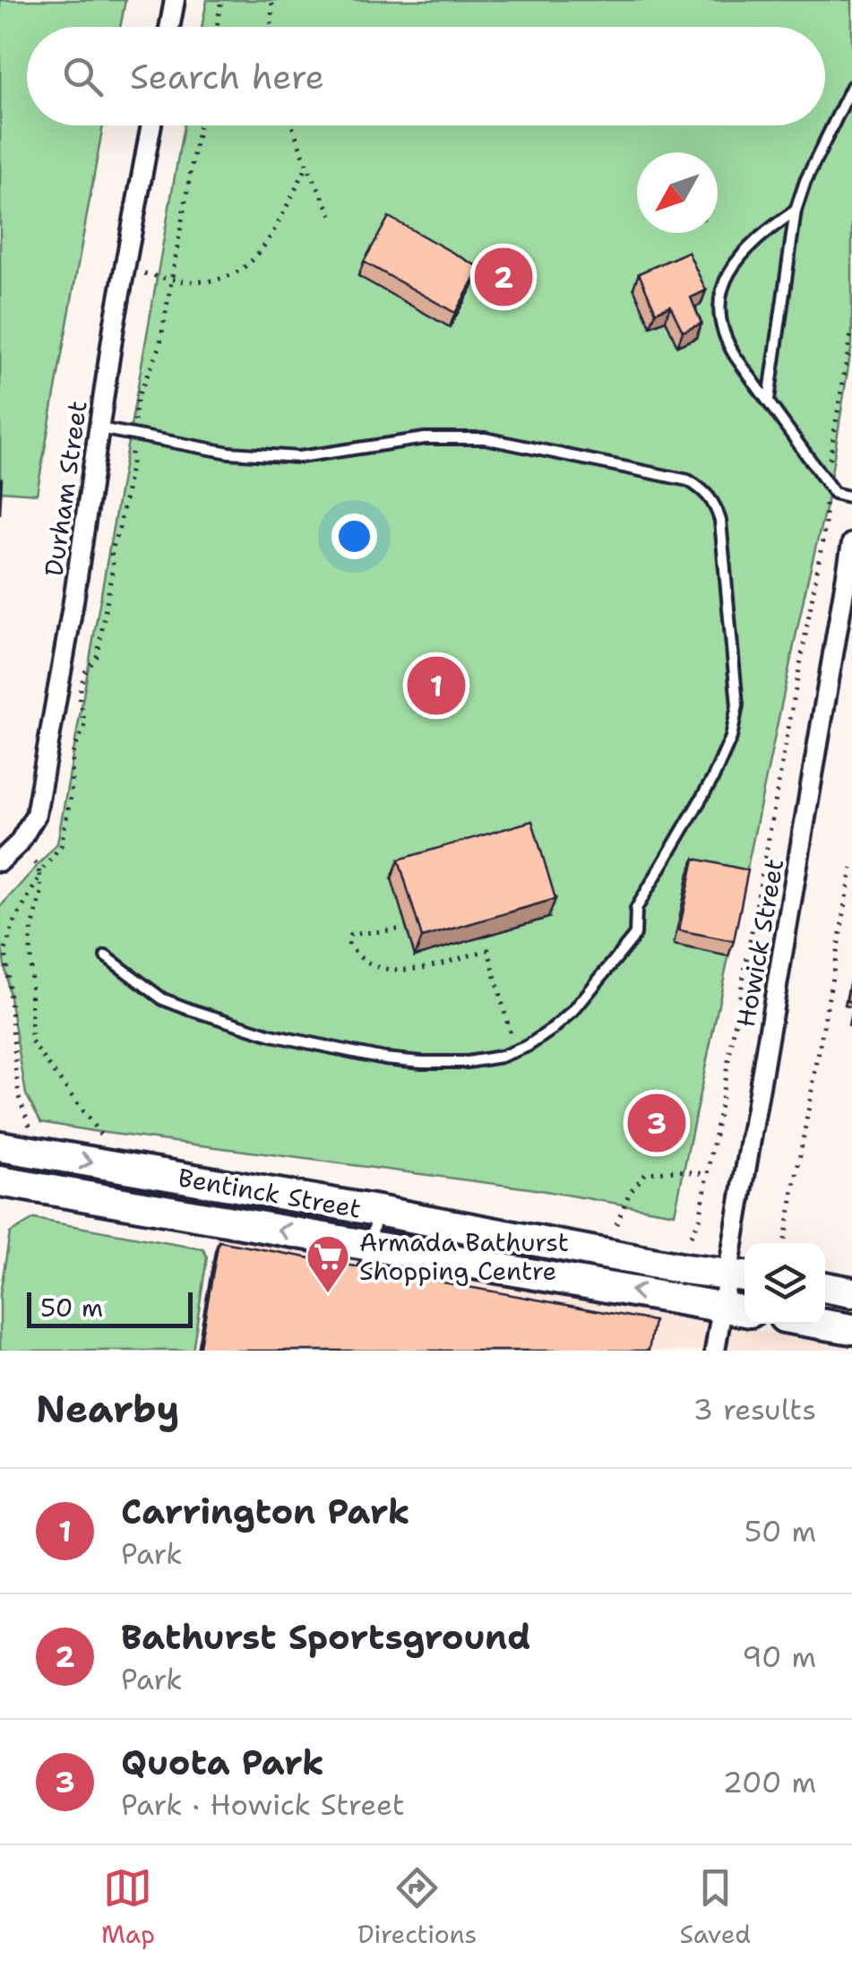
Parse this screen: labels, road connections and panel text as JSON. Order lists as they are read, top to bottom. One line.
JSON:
{"streets":{"main road":["Bentinck Street"],"street":["Durham Street","Howick Street"]},"crossings":[["Howick Street","Bentinck Street"]],"places":{"supermarket":["Armada Bathurst Shopping Centre"]},"scale_bar":"50 m","north":"bottom left","page":{"search":"Search here","pins":["2","1","3"],"scale":"50 m","heading":["Nearby","3 results"],"list":[{"mark":"1","name":"Carrington Park","note":"Park","value":"50 m"},{"mark":"2","name":"Bathurst Sportsground","note":"Park","value":"90 m"},{"mark":"3","name":"Quota Park","note":"Park · Howick Street","value":"200 m"}],"nav":["Map","Directions","Saved"]}}
